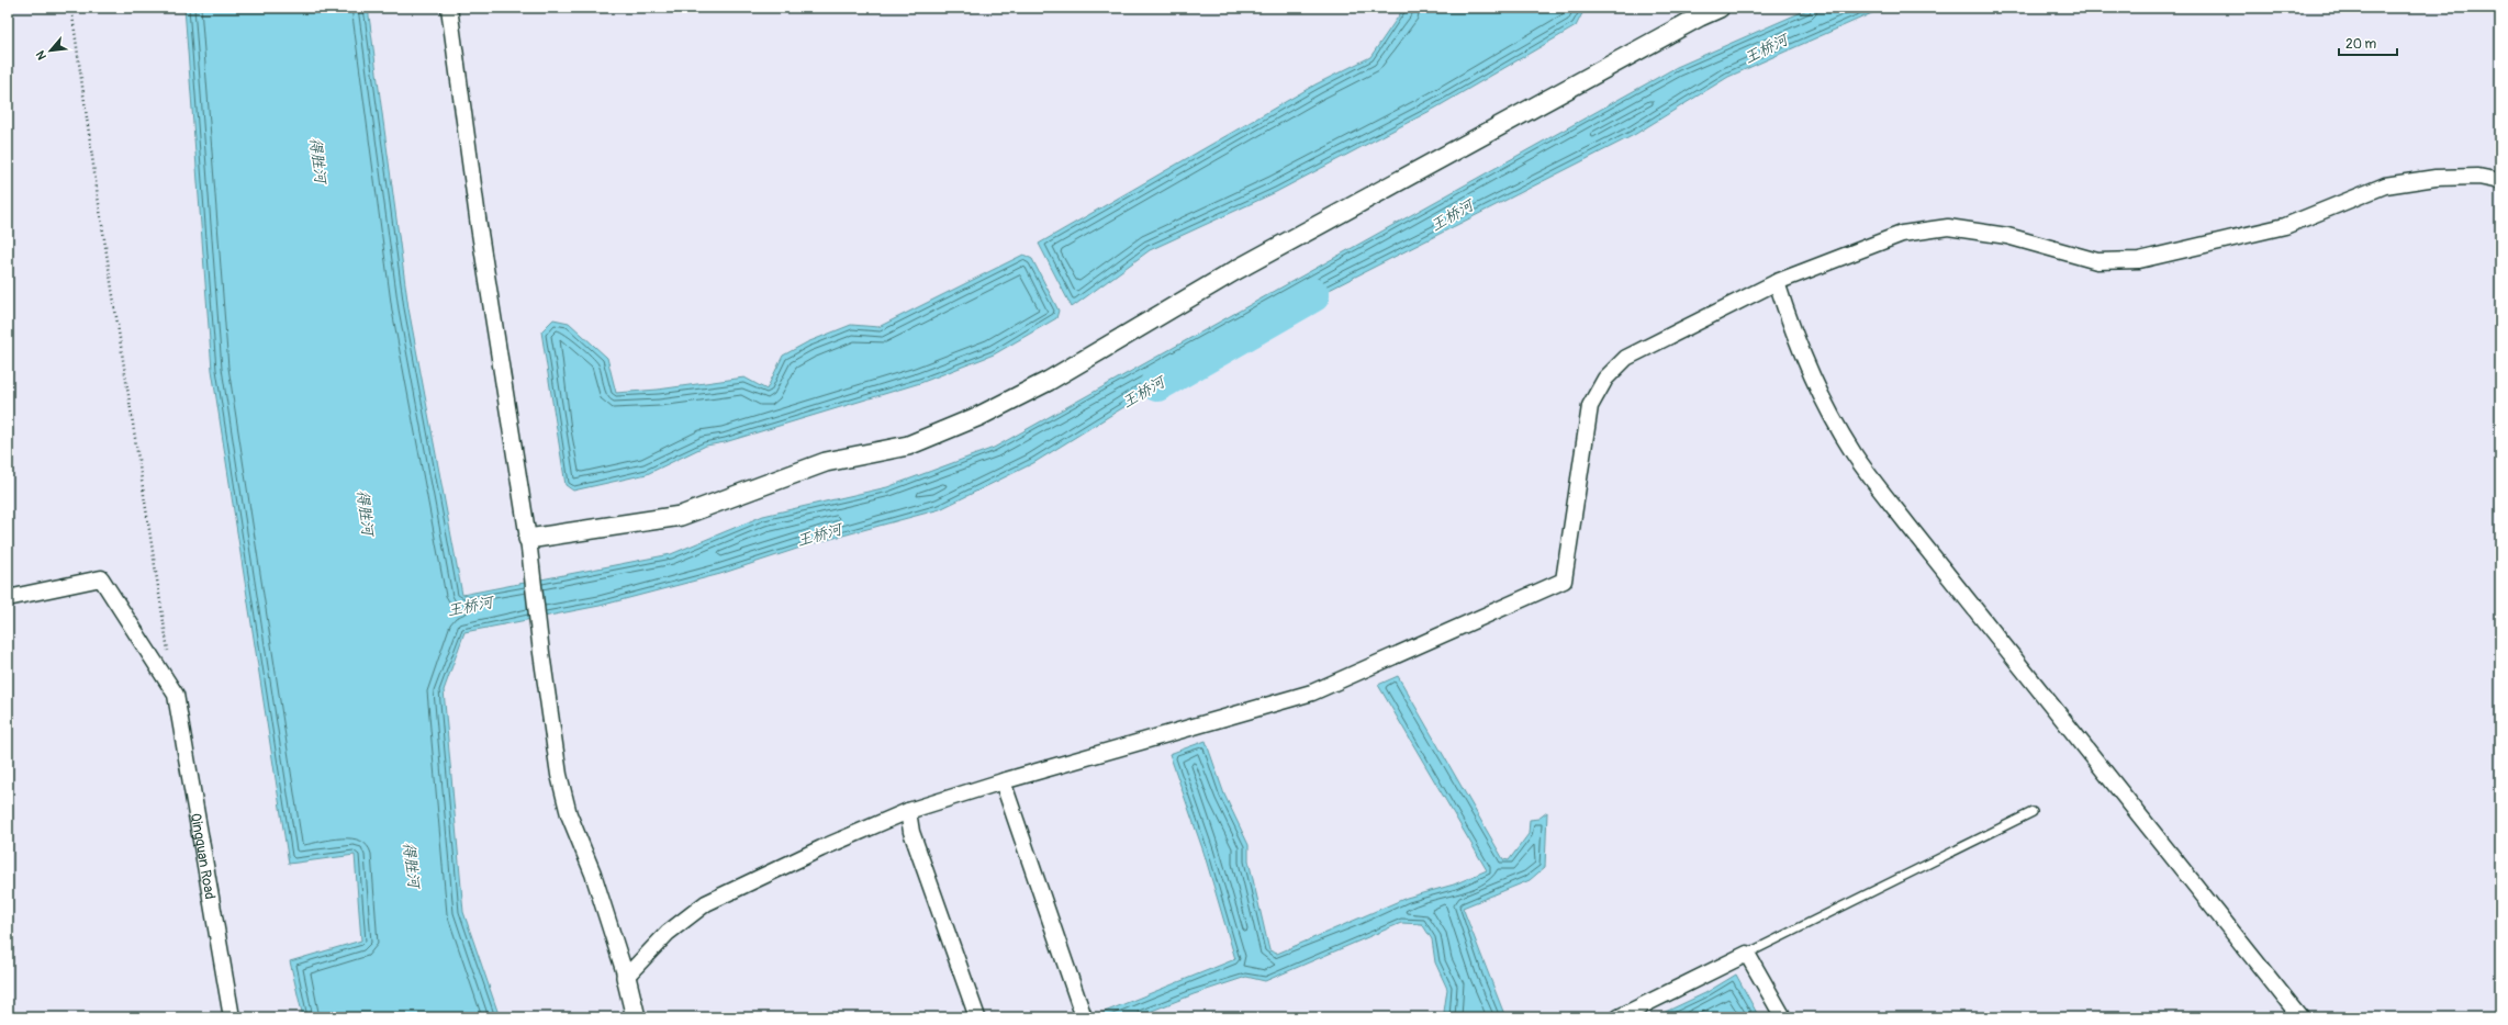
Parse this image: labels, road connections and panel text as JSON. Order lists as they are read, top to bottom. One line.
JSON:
{"streets":{"street":["Qingquan Road"]},"water":["王桥河","得胜河"],"scale_bar":"20 m","north":"bottom left"}
